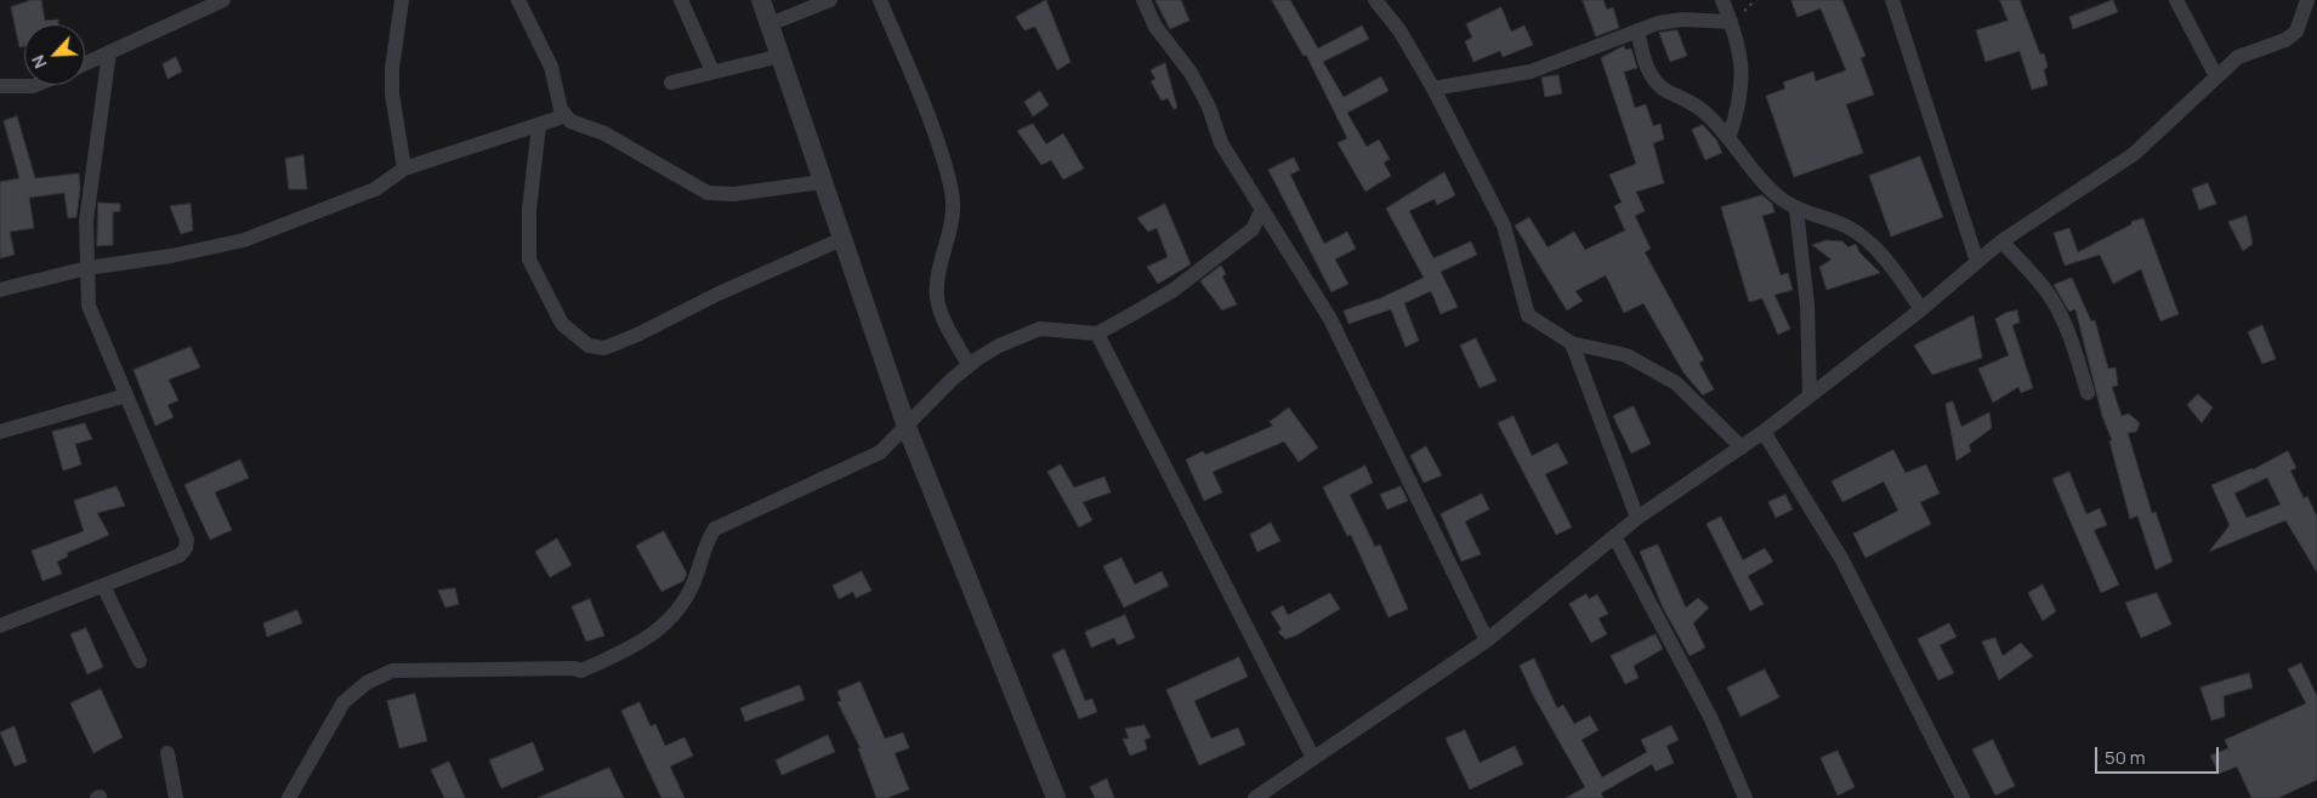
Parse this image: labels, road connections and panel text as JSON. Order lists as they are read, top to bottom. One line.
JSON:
{"scale_bar":"50 m","north":"bottom left"}
